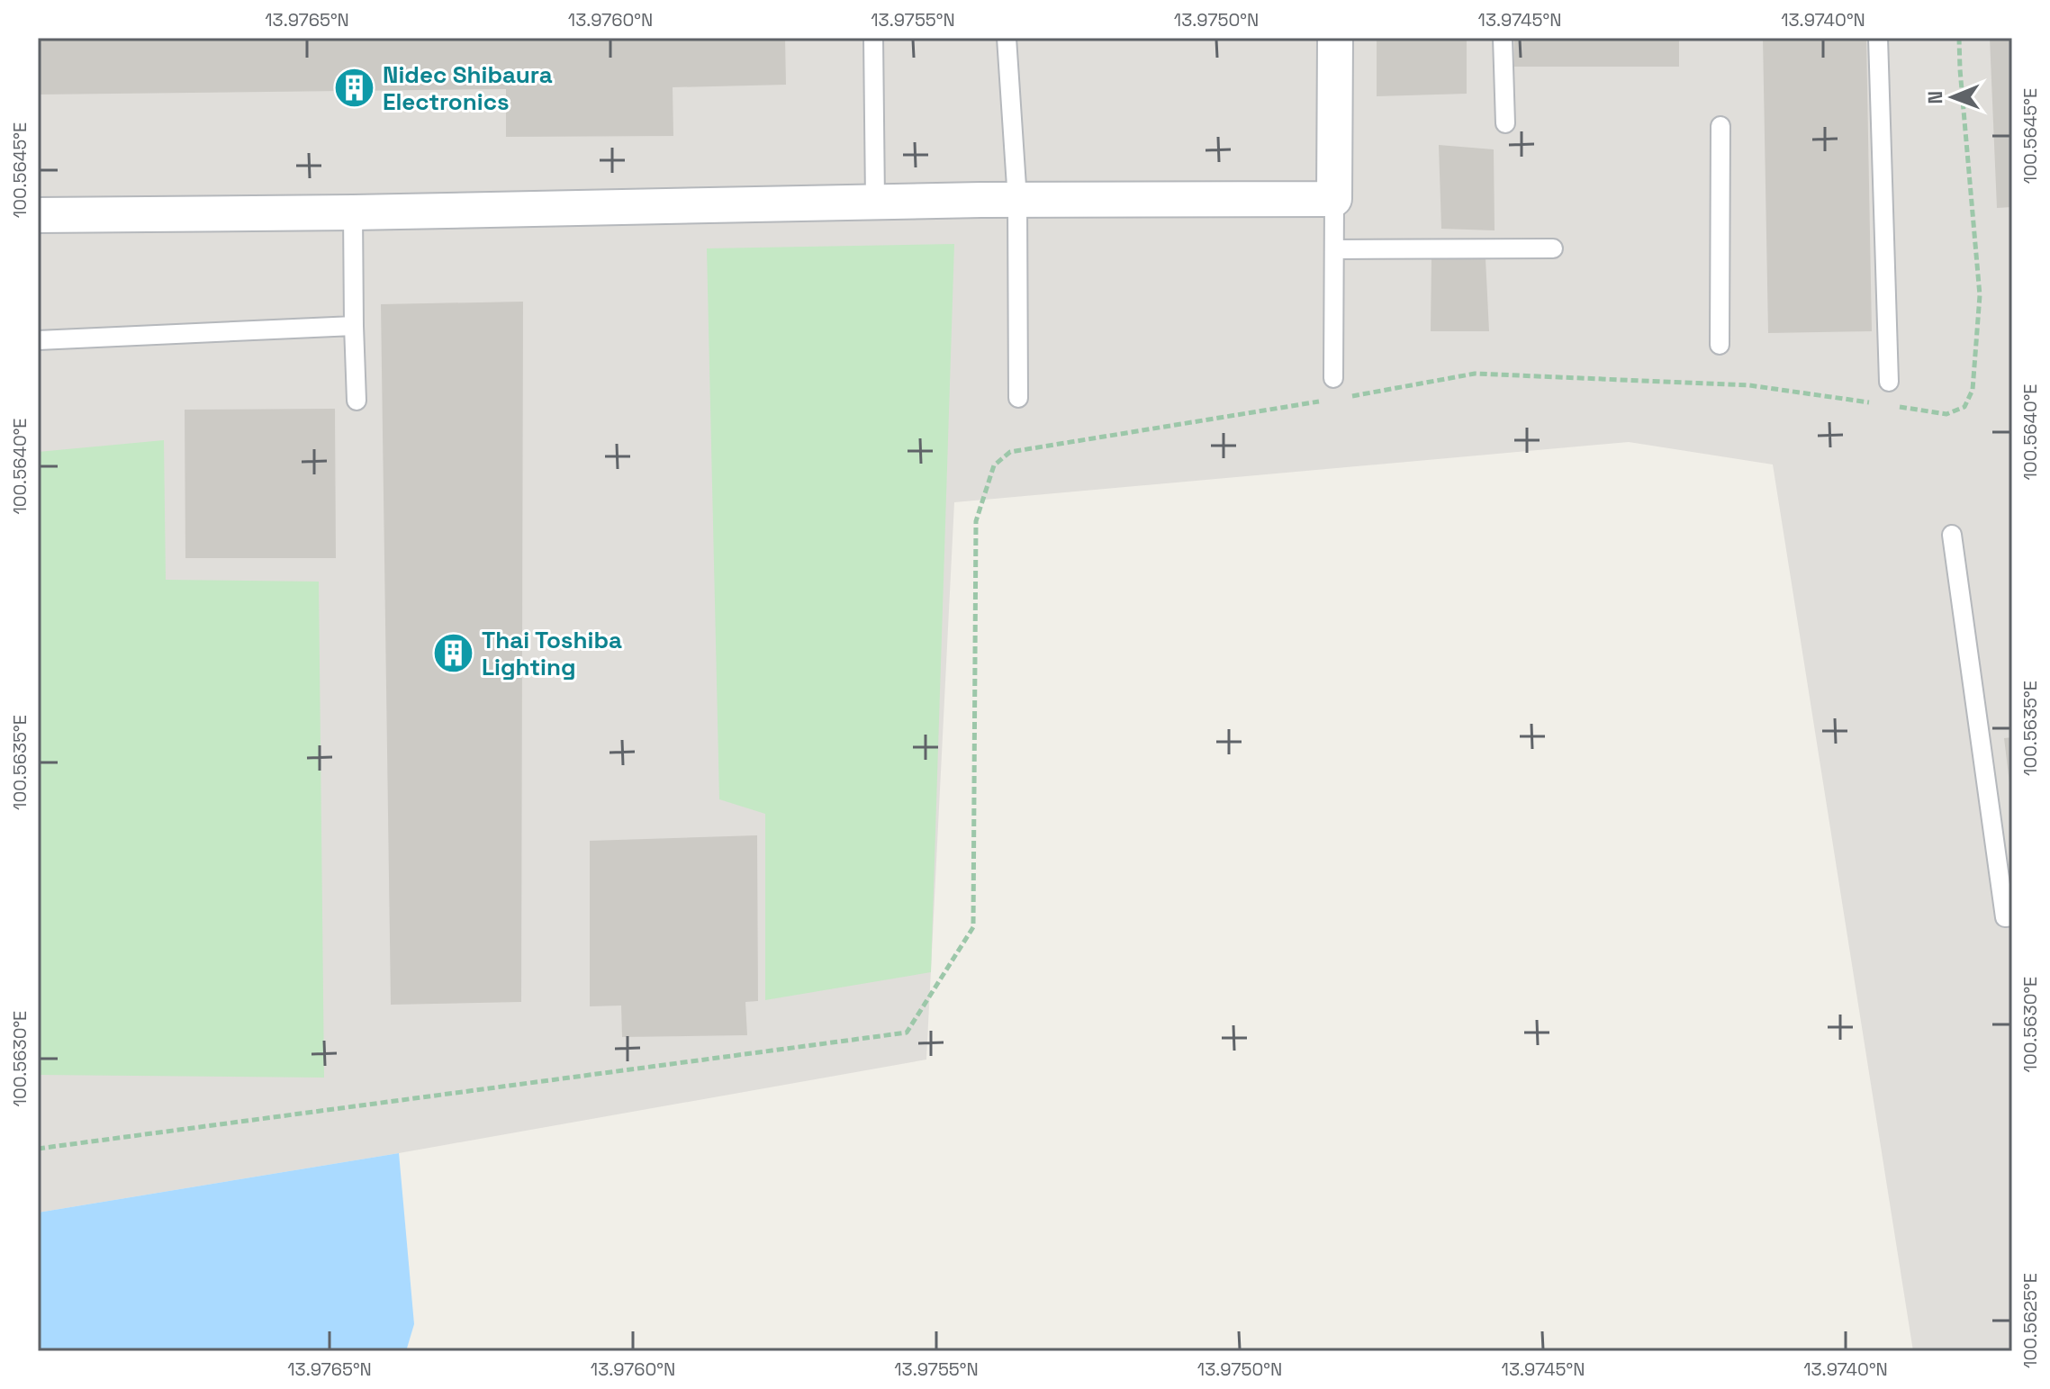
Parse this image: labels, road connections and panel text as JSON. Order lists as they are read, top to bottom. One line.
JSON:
{"places":{"building":["Nidec Shibaura Electronics","Thai Toshiba Lighting"]},"north":"left","coordinates":["13.9765°N","13.9760°N","13.9755°N","13.9750°N","13.9745°N","13.9740°N","100.5645°E","100.5640°E","100.5635°E","100.5630°E","100.5625°E"]}
